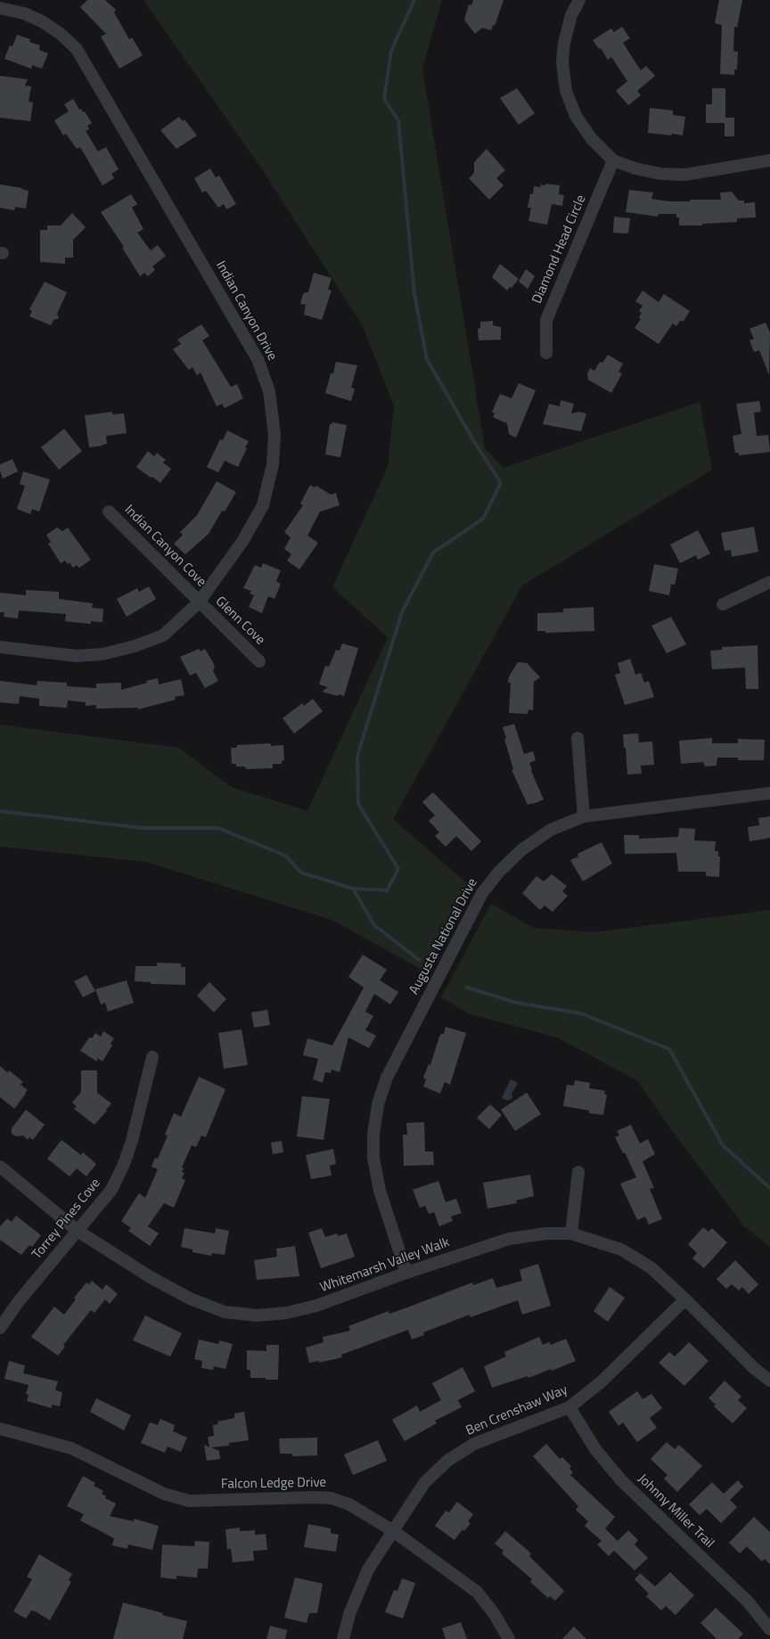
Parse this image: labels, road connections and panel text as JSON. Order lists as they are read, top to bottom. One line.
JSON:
{"streets":{"street":["Diamond Head Circle","Indian Canyon Drive","Indian Canyon Cove","Glenn Cove","Augusta National Drive","Torrey Pines Cove","Whitemarsh Valley Walk","Ben Crenshaw Way","Falcon Ledge Drive","Johnny Miller Trail"]},"crossings":[["Indian Canyon Drive","Indian Canyon Cove"],["Indian Canyon Drive","Glenn Cove"],["Indian Canyon Cove","Glenn Cove"],["Augusta National Drive","Whitemarsh Valley Walk"],["Torrey Pines Cove","Whitemarsh Valley Walk"],["Whitemarsh Valley Walk","Ben Crenshaw Way"],["Ben Crenshaw Way","Falcon Ledge Drive"],["Ben Crenshaw Way","Johnny Miller Trail"]]}
